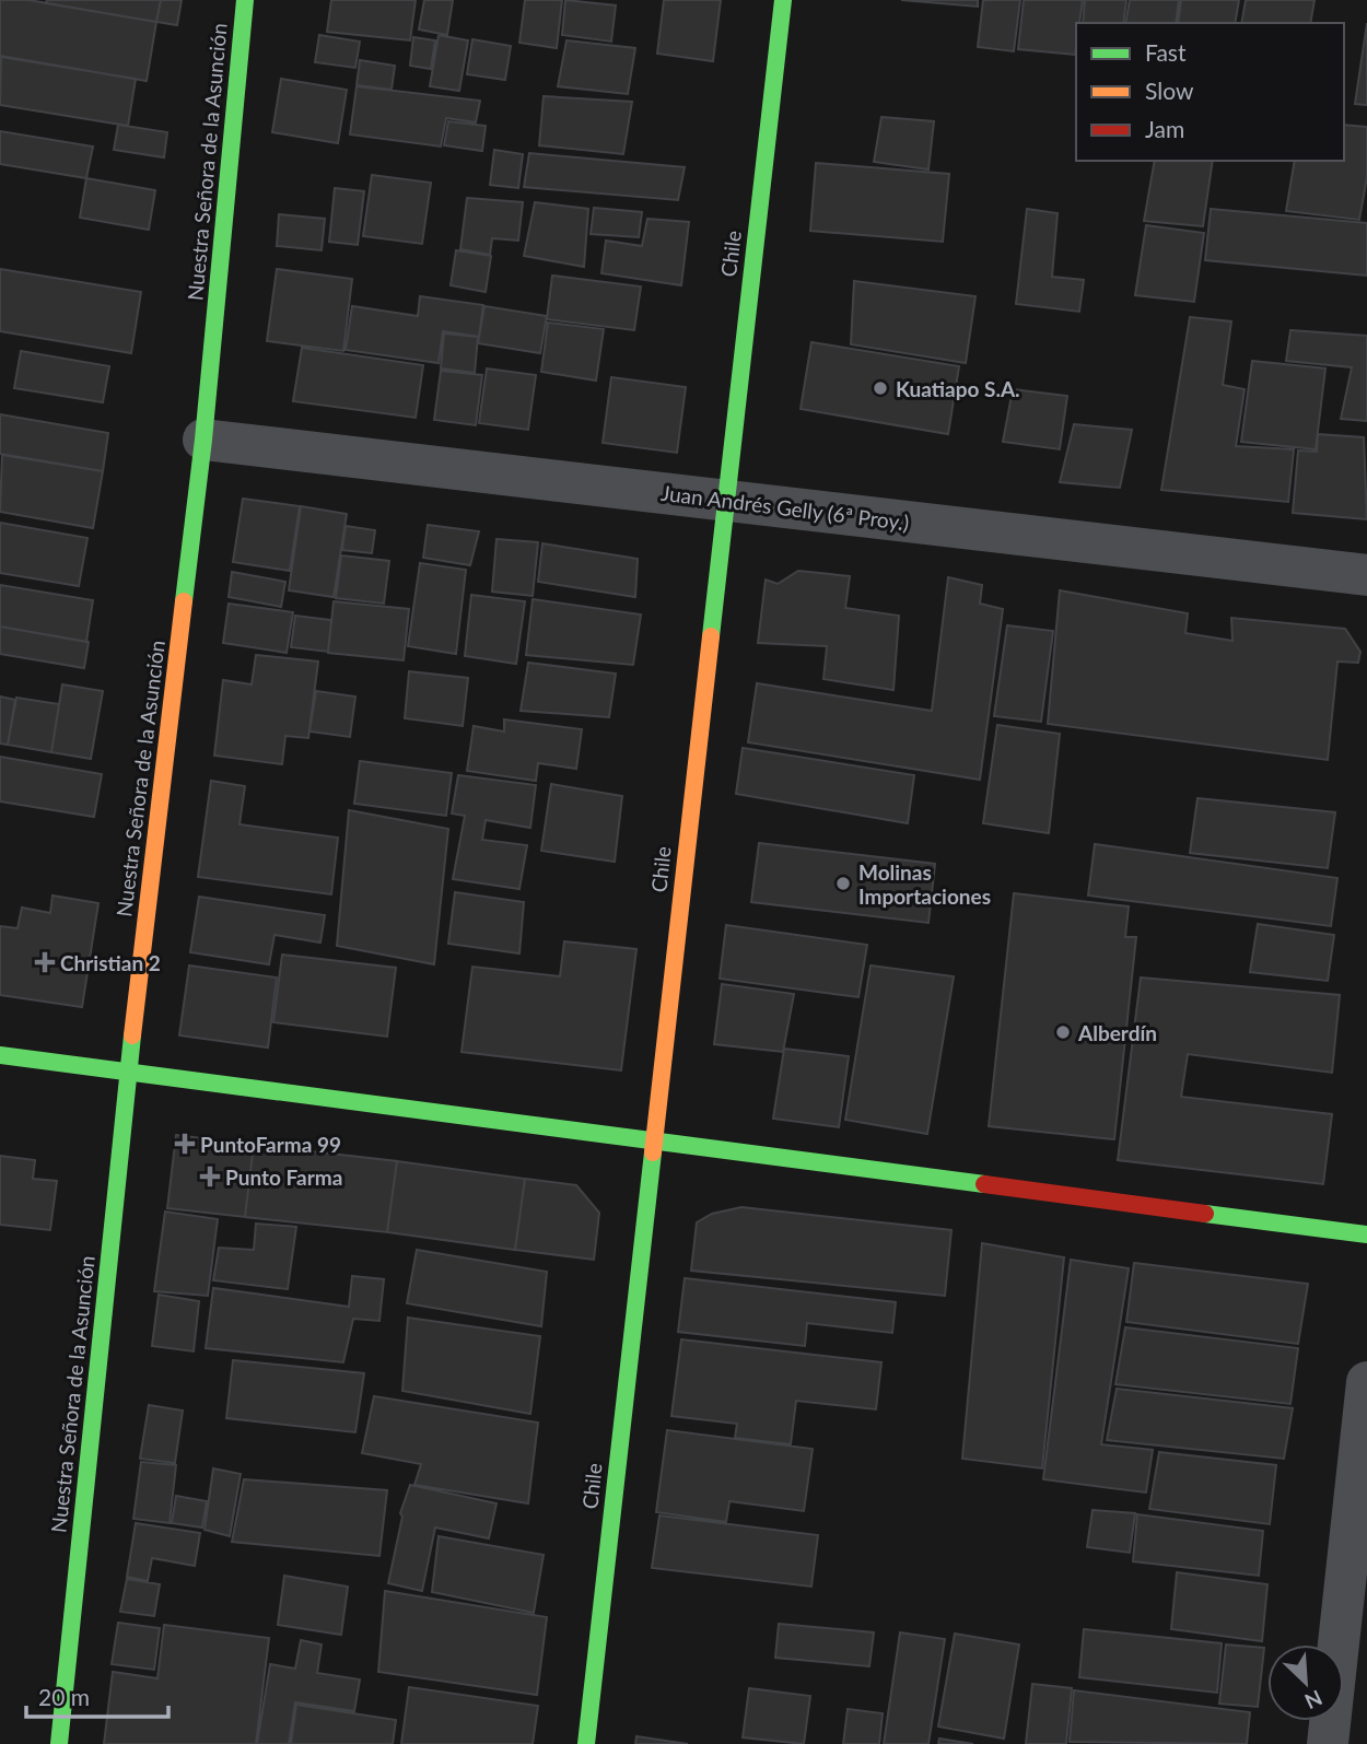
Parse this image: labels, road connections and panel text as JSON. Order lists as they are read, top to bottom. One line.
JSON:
{"streets":{"street":["Nuestra Señora de la Asunción","Chile","Juan Andrés Gelly (6ª Proy.)"]},"crossings":[["Nuestra Señora de la Asunción","Juan Andrés Gelly (6ª Proy.)"],["Chile","Juan Andrés Gelly (6ª Proy.)"]],"places":{"other":["Kuatiapo S.A.","Molinas Importaciones","Alberdín"],"health":["Christian 2","PuntoFarma 99","Punto Farma"]},"legend":["Fast","Slow","Jam"],"scale_bar":"20 m","north":"bottom right"}
